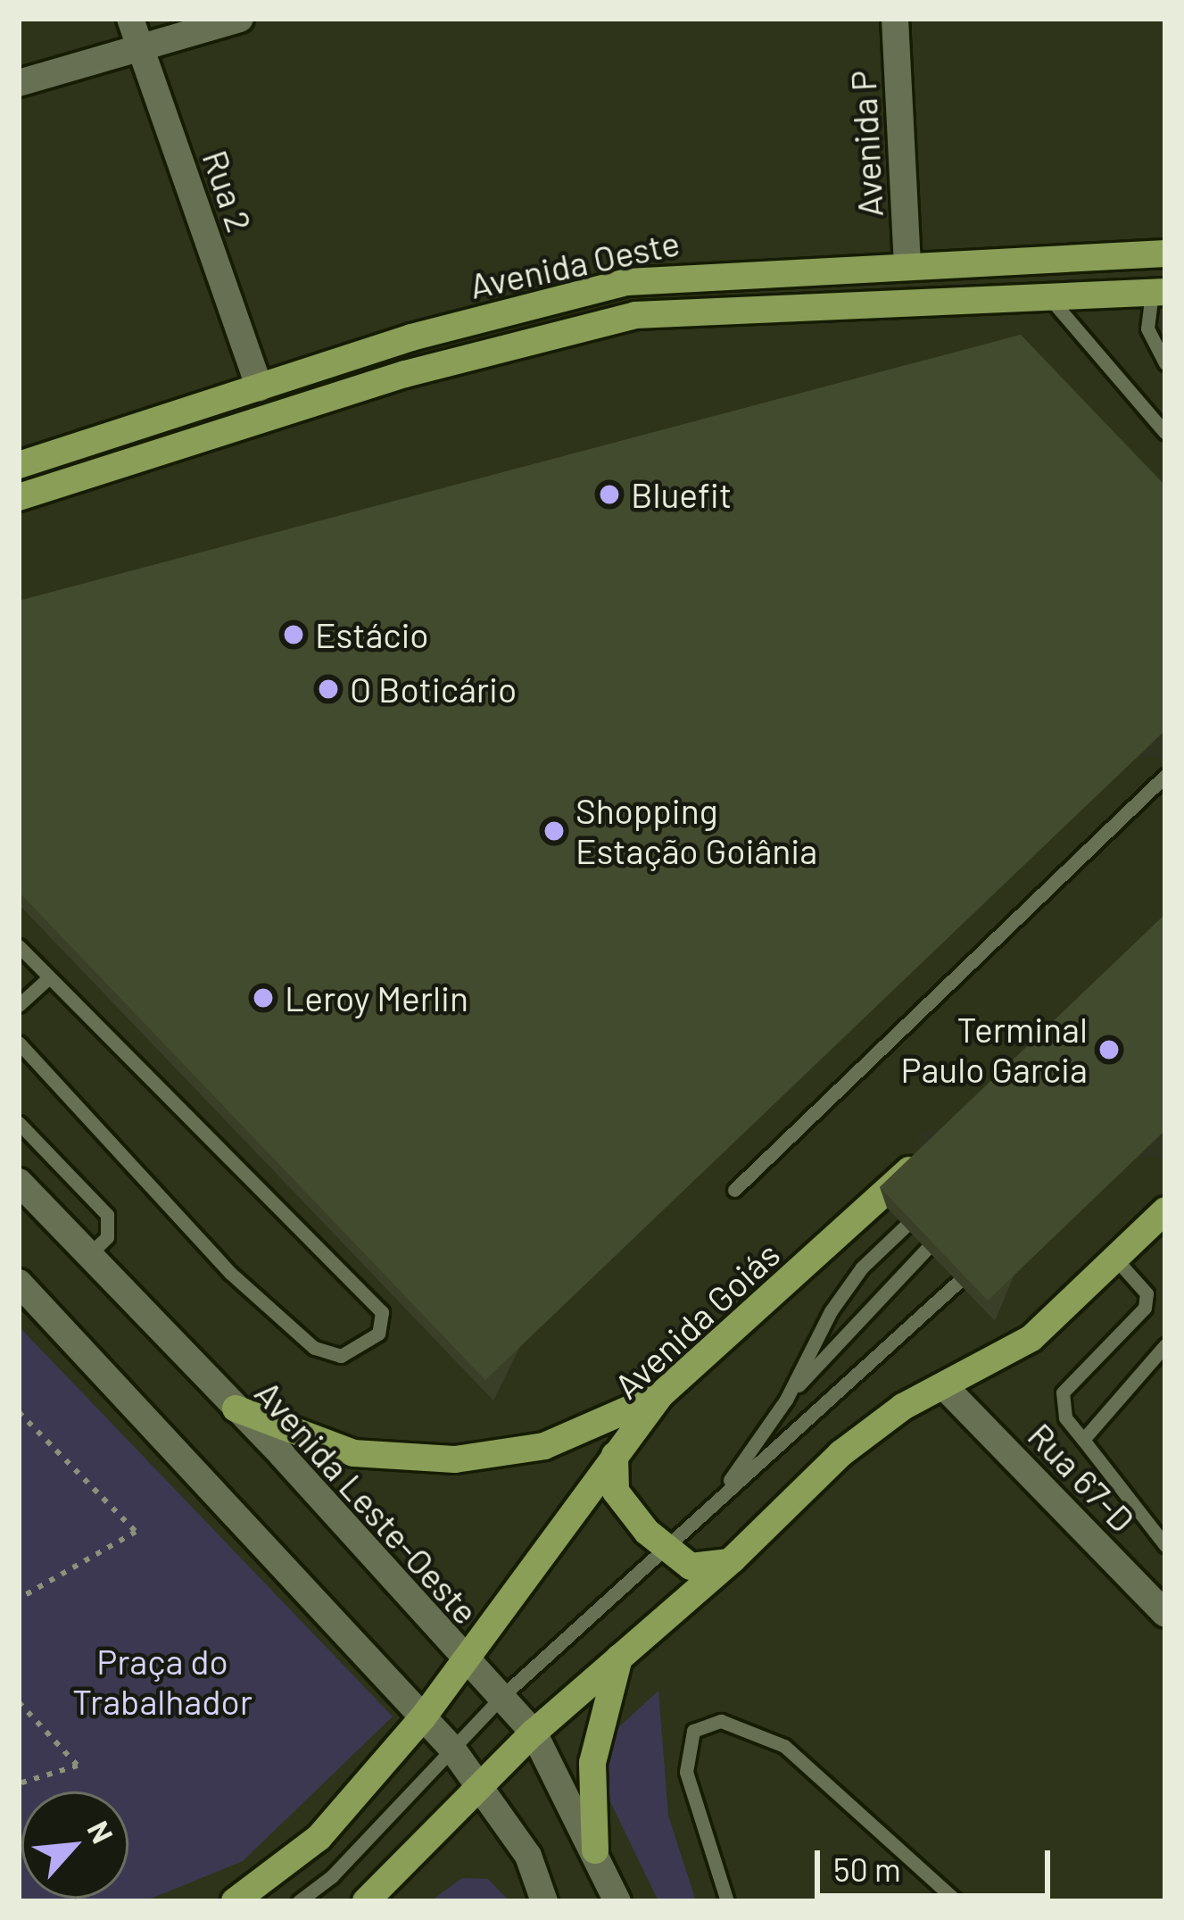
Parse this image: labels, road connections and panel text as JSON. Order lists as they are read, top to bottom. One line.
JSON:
{"streets":{"main road":["Avenida P","Rua 2","Avenida Oeste","Avenida Goiás","Rua 67-D","Avenida Leste-Oeste"]},"crossings":[["Avenida P","Avenida Oeste"],["Rua 2","Avenida Oeste"],["Avenida Goiás","Avenida Leste-Oeste"]],"parks":["Praça do Trabalhador"],"places":["Bluefit","Estácio","O Boticário","Shopping Estação Goiânia","Leroy Merlin","Terminal Paulo Garcia"],"scale_bar":"50 m","north":"top right"}
